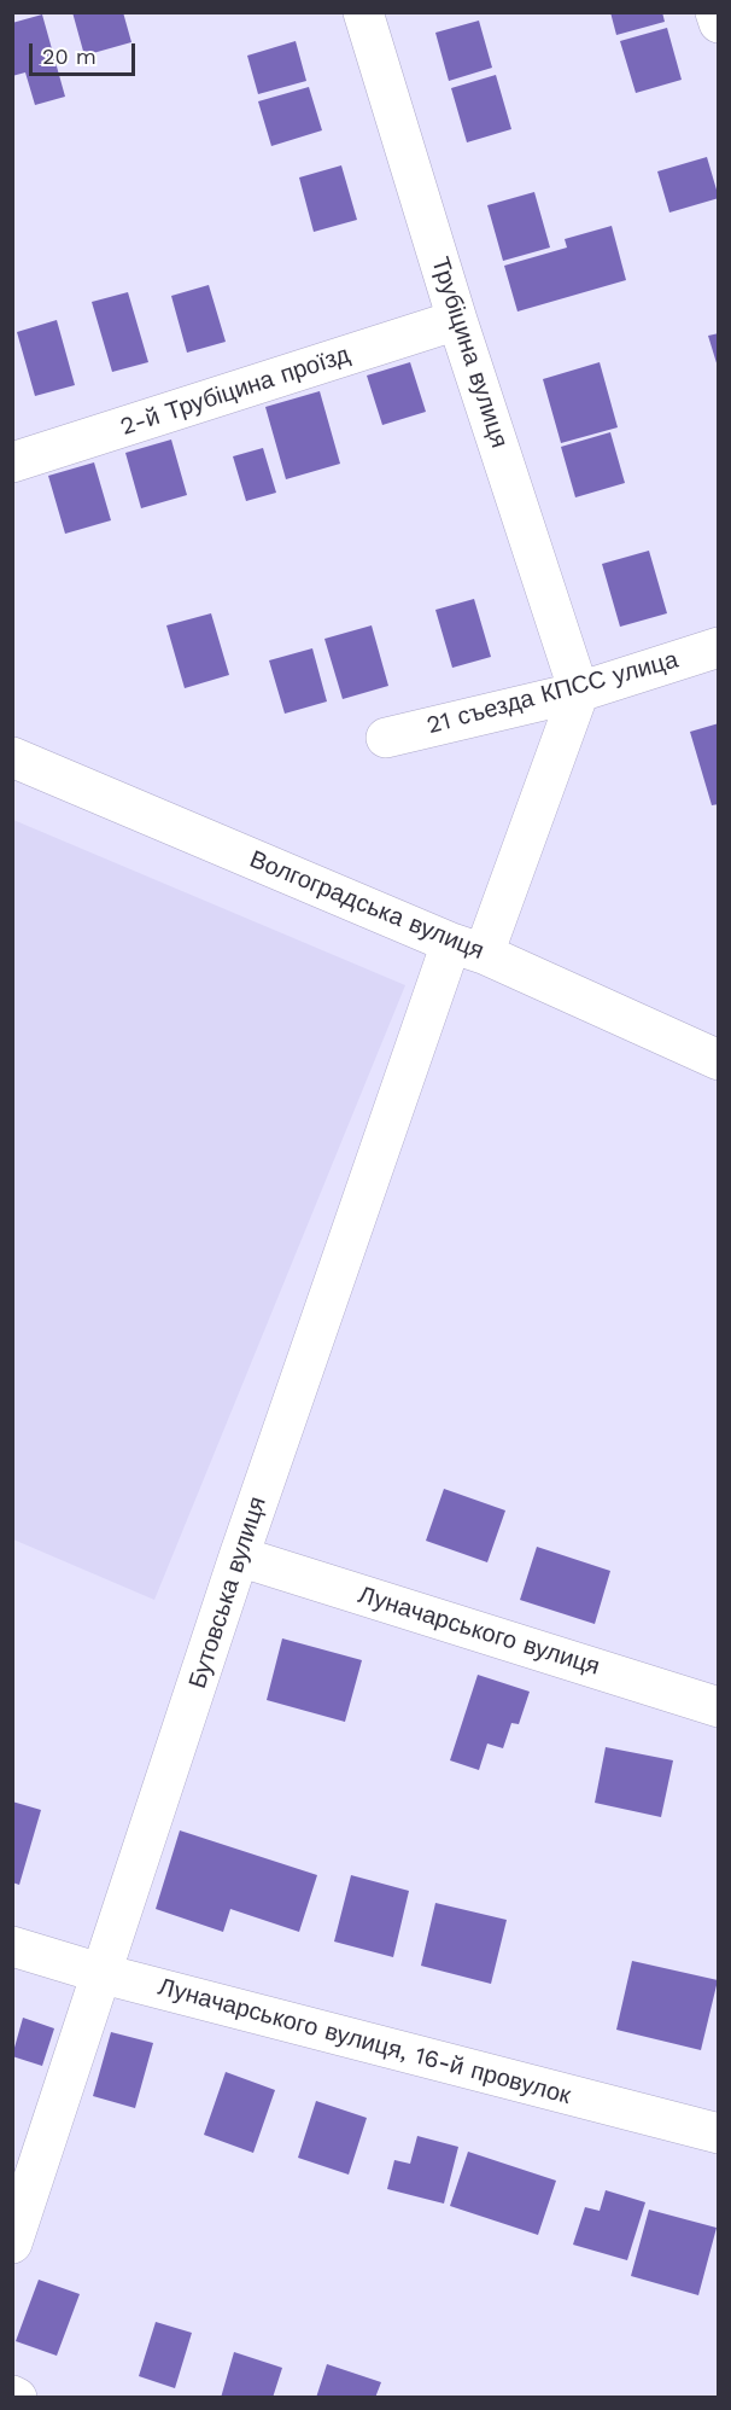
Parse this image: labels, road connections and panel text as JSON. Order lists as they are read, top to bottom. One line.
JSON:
{"streets":{"street":["Трубіцина вулиця","2-й Трубіцина проїзд","21 съезда КПСС улица","Волгоградська вулиця","Бутовська вулиця","Луначарського вулиця","Луначарського вулиця, 16-й провулок"]},"crossings":[["Трубіцина вулиця","2-й Трубіцина проїзд"],["Трубіцина вулиця","21 съезда КПСС улица"],["Трубіцина вулиця","Бутовська вулиця"],["21 съезда КПСС улица","Бутовська вулиця"],["Волгоградська вулиця","Бутовська вулиця"],["Бутовська вулиця","Луначарського вулиця"],["Бутовська вулиця","Луначарського вулиця, 16-й провулок"]],"scale_bar":"20 m"}
